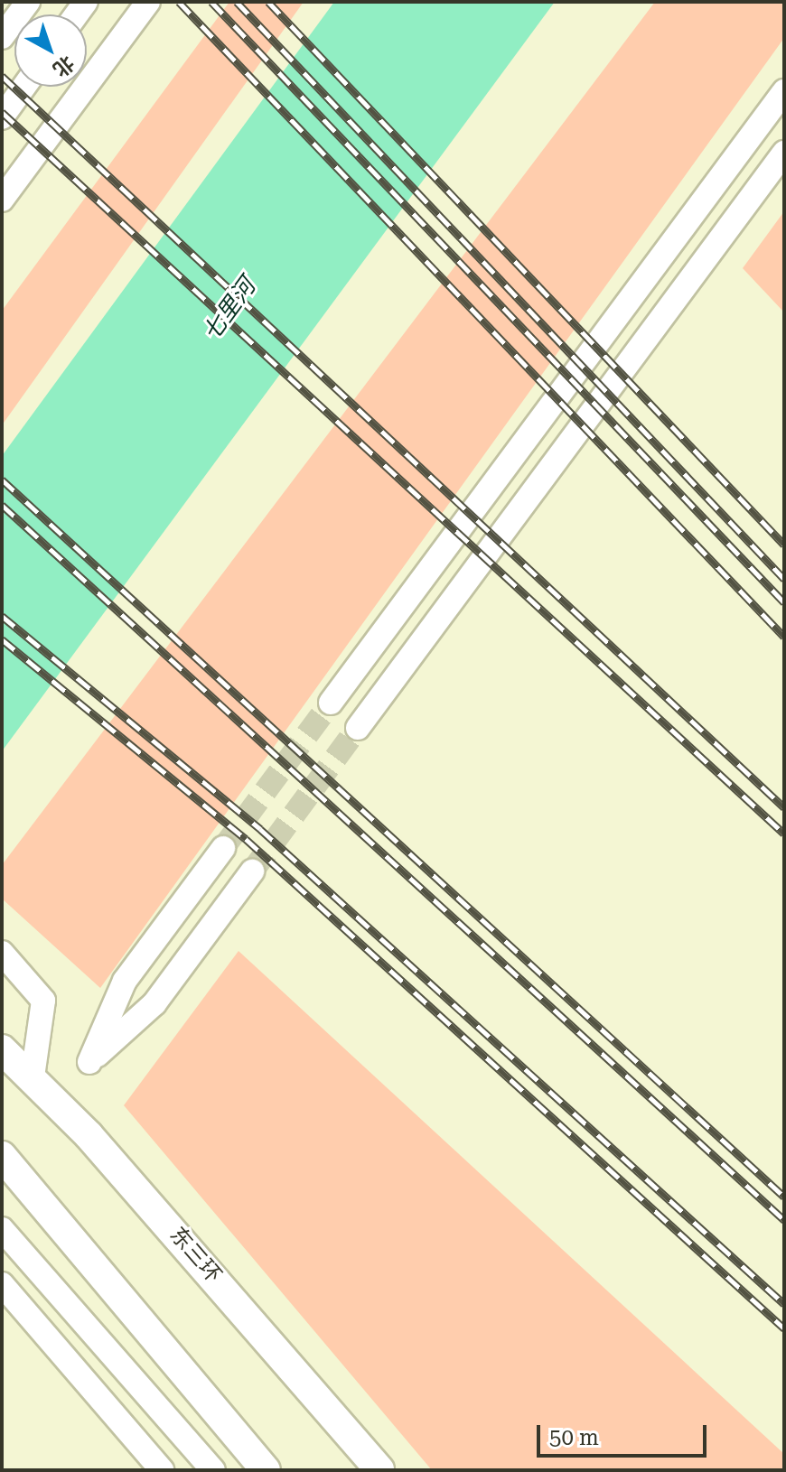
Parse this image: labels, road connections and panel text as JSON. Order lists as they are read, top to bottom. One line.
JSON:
{"streets":{"main road":["东三环"]},"water":["七里河"],"scale_bar":"50 m","north":"bottom right"}
